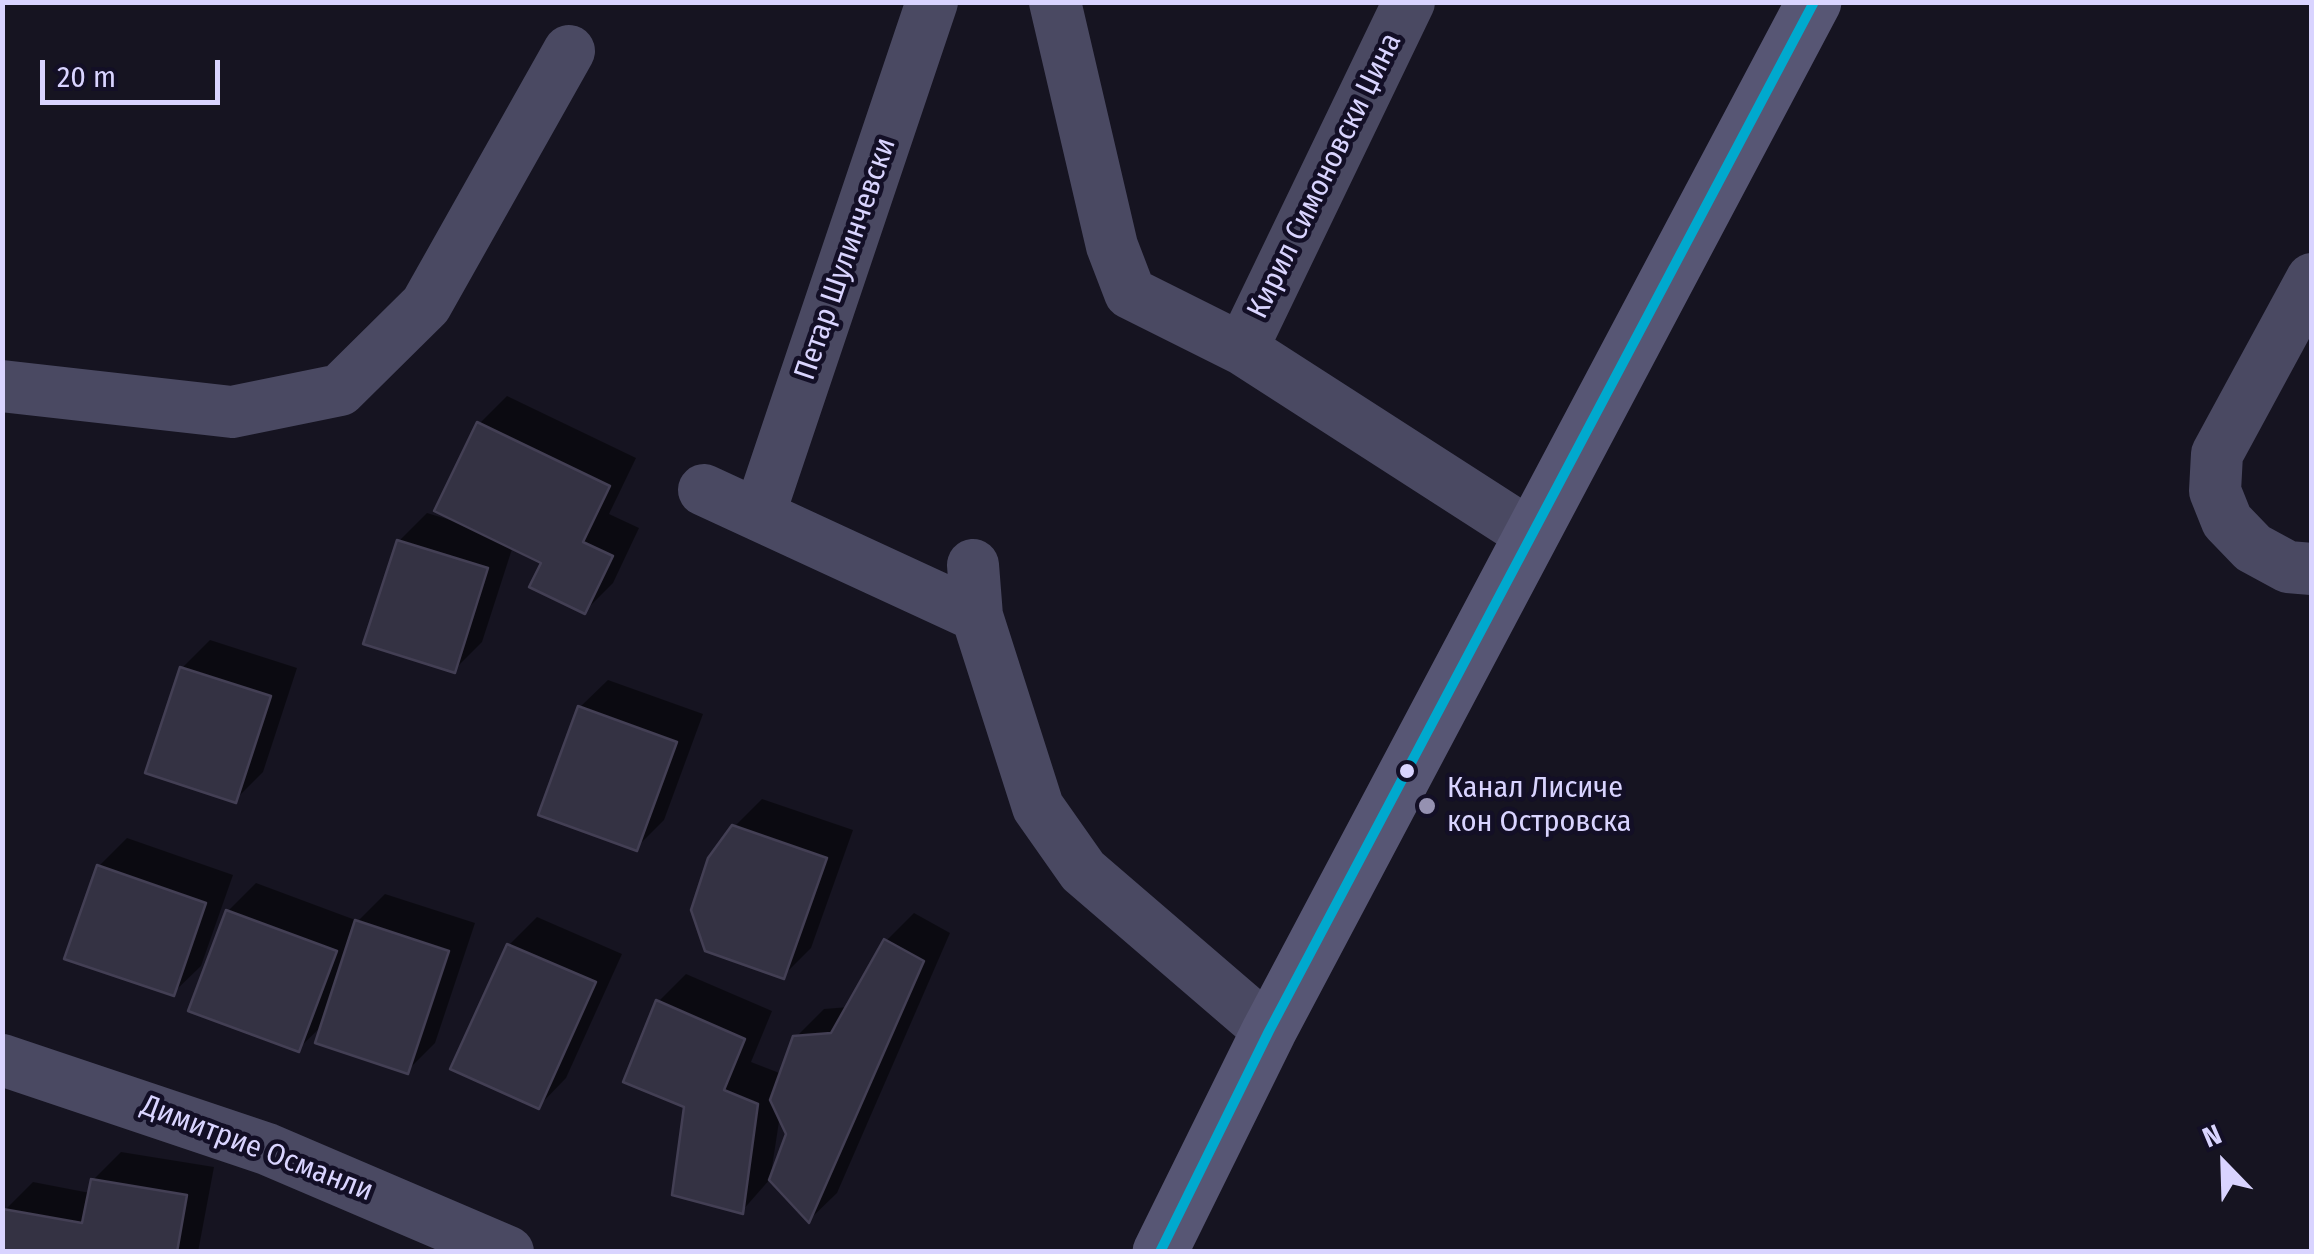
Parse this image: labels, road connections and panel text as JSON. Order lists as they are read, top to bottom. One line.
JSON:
{"streets":{"street":["Кирил Симоновски Џина","Петар Шулинчевски","Димитрие Османли"]},"places":["Канал Лисиче кон Островска"],"scale_bar":"20 m","north":"top left"}
